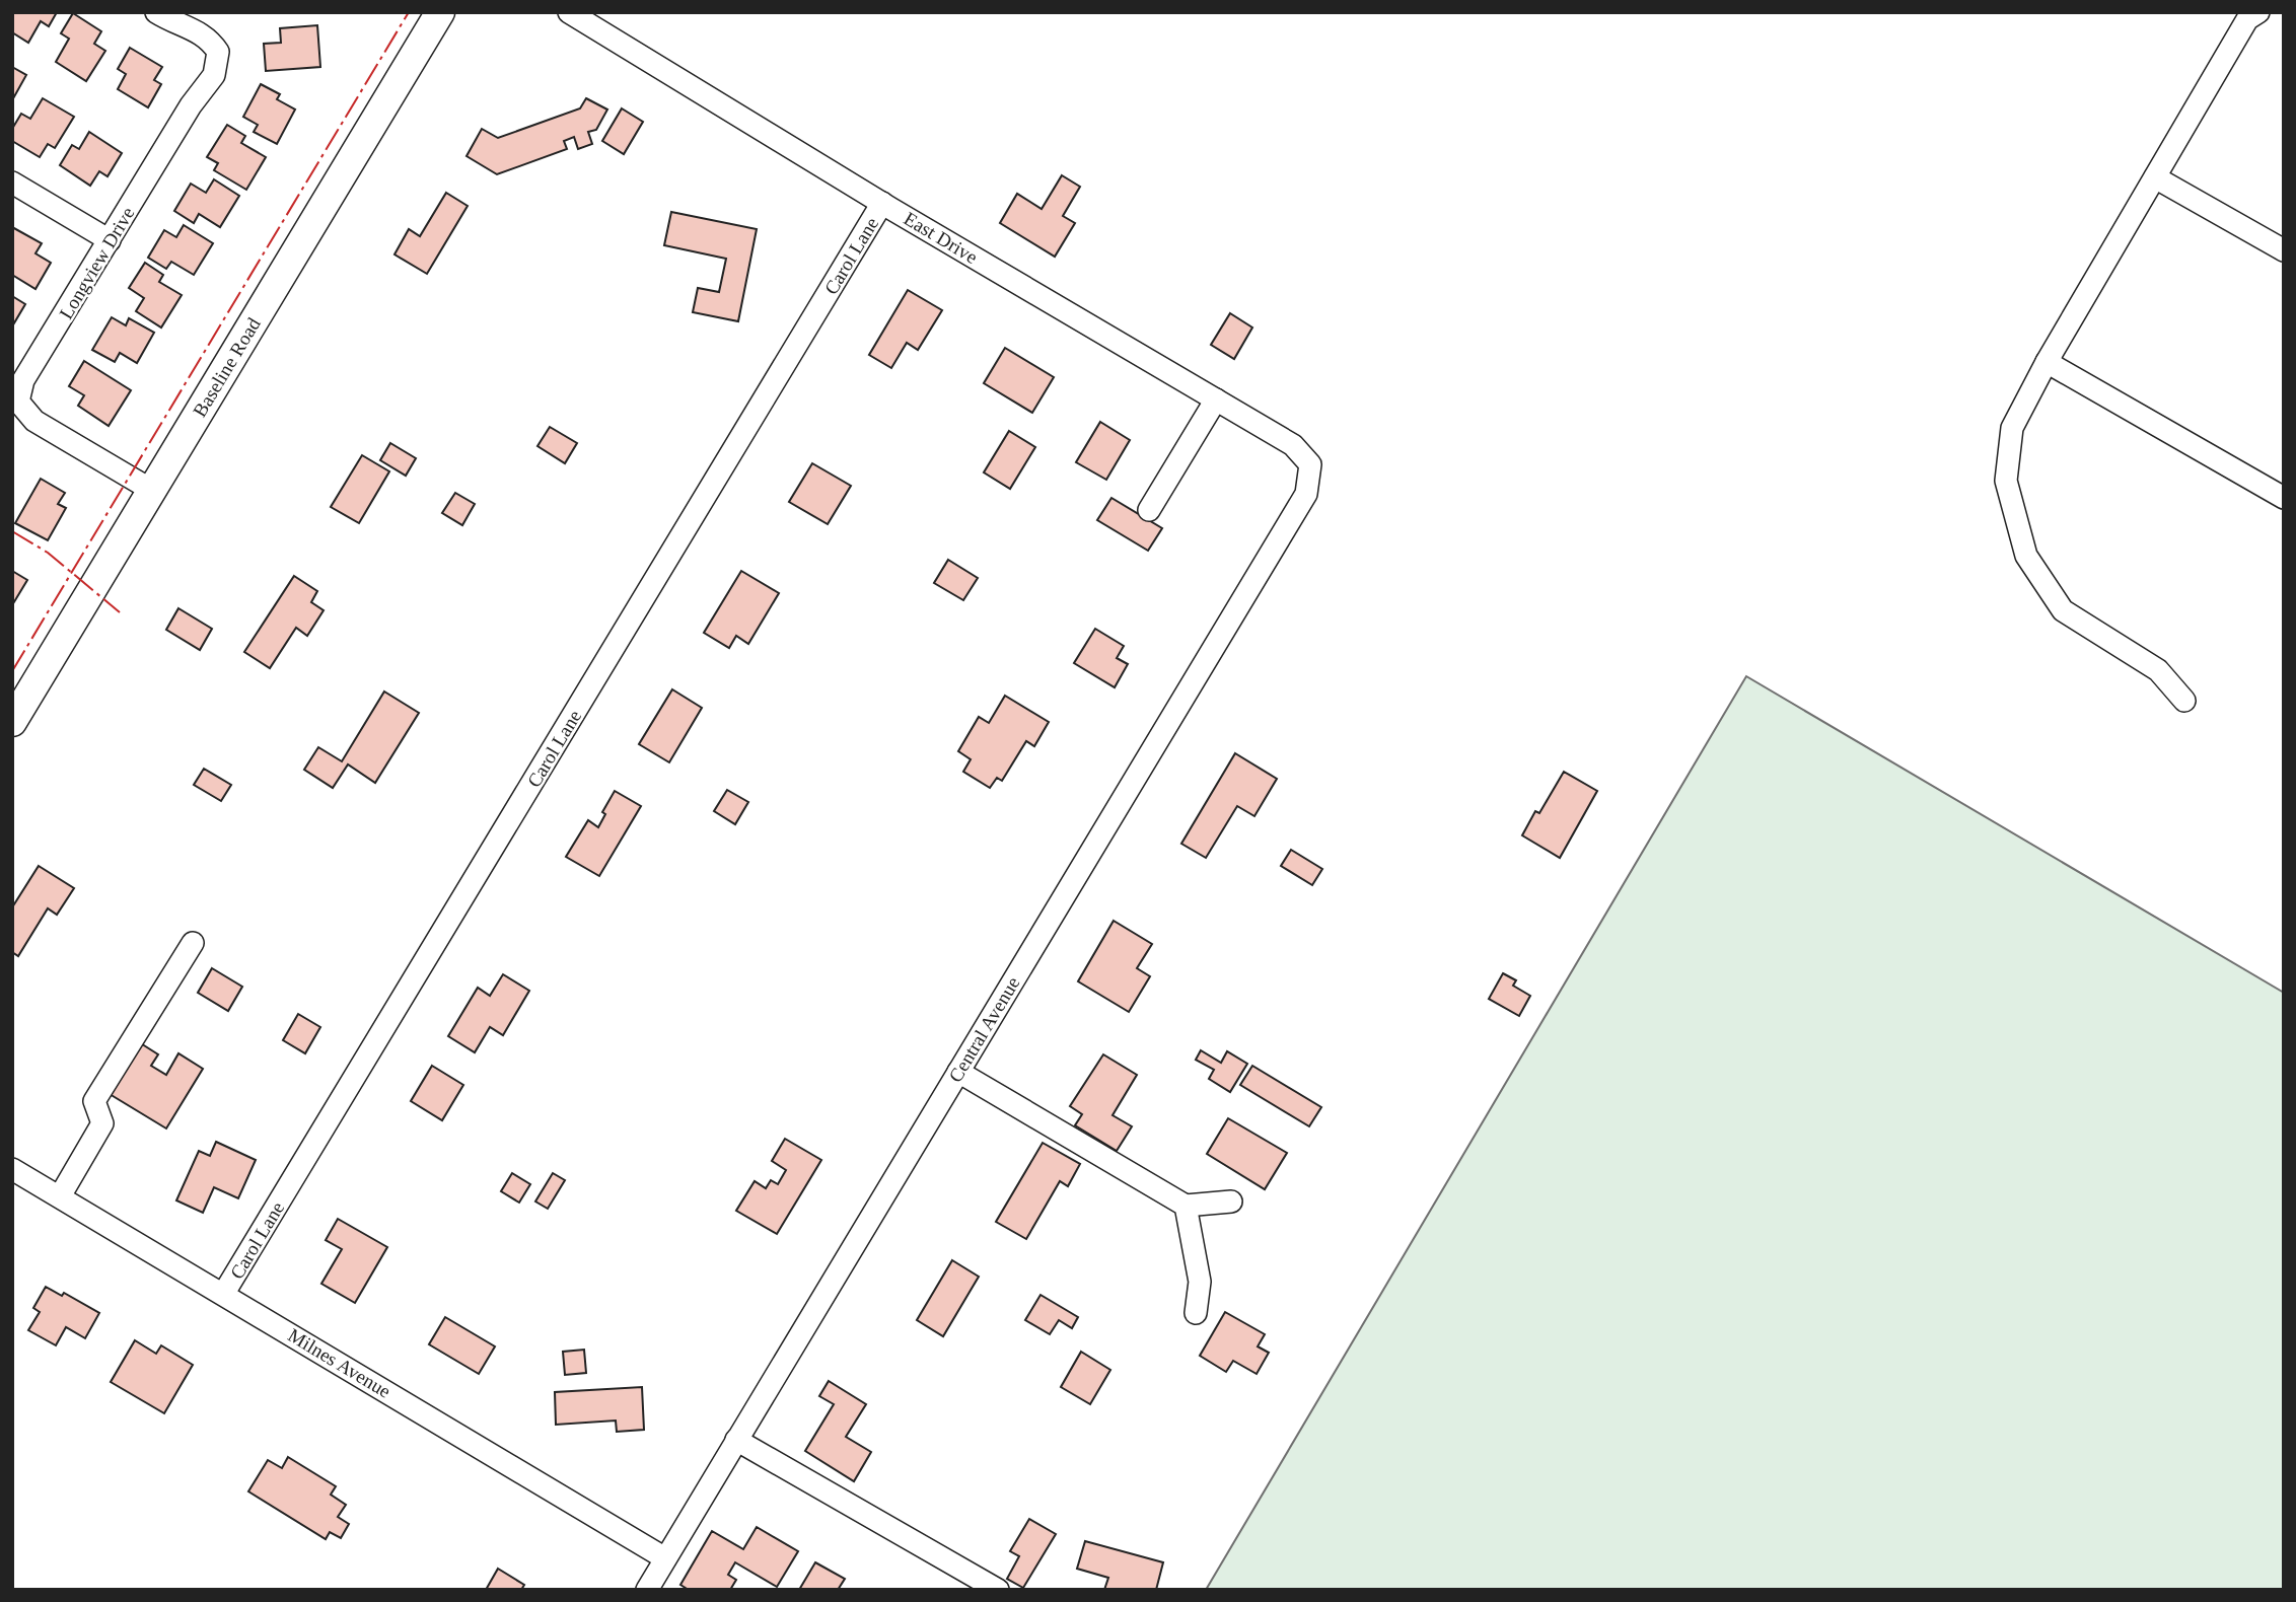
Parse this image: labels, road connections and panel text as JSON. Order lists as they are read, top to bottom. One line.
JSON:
{"streets":{"main road":["Baseline Road"],"street":["East Drive","Carol Lane","Longview Drive","Central Avenue","Milnes Avenue"]},"crossings":[["East Drive","Carol Lane"],["East Drive","Central Avenue"],["Carol Lane","Milnes Avenue"],["Longview Drive","Baseline Road"],["Central Avenue","Milnes Avenue"]]}
